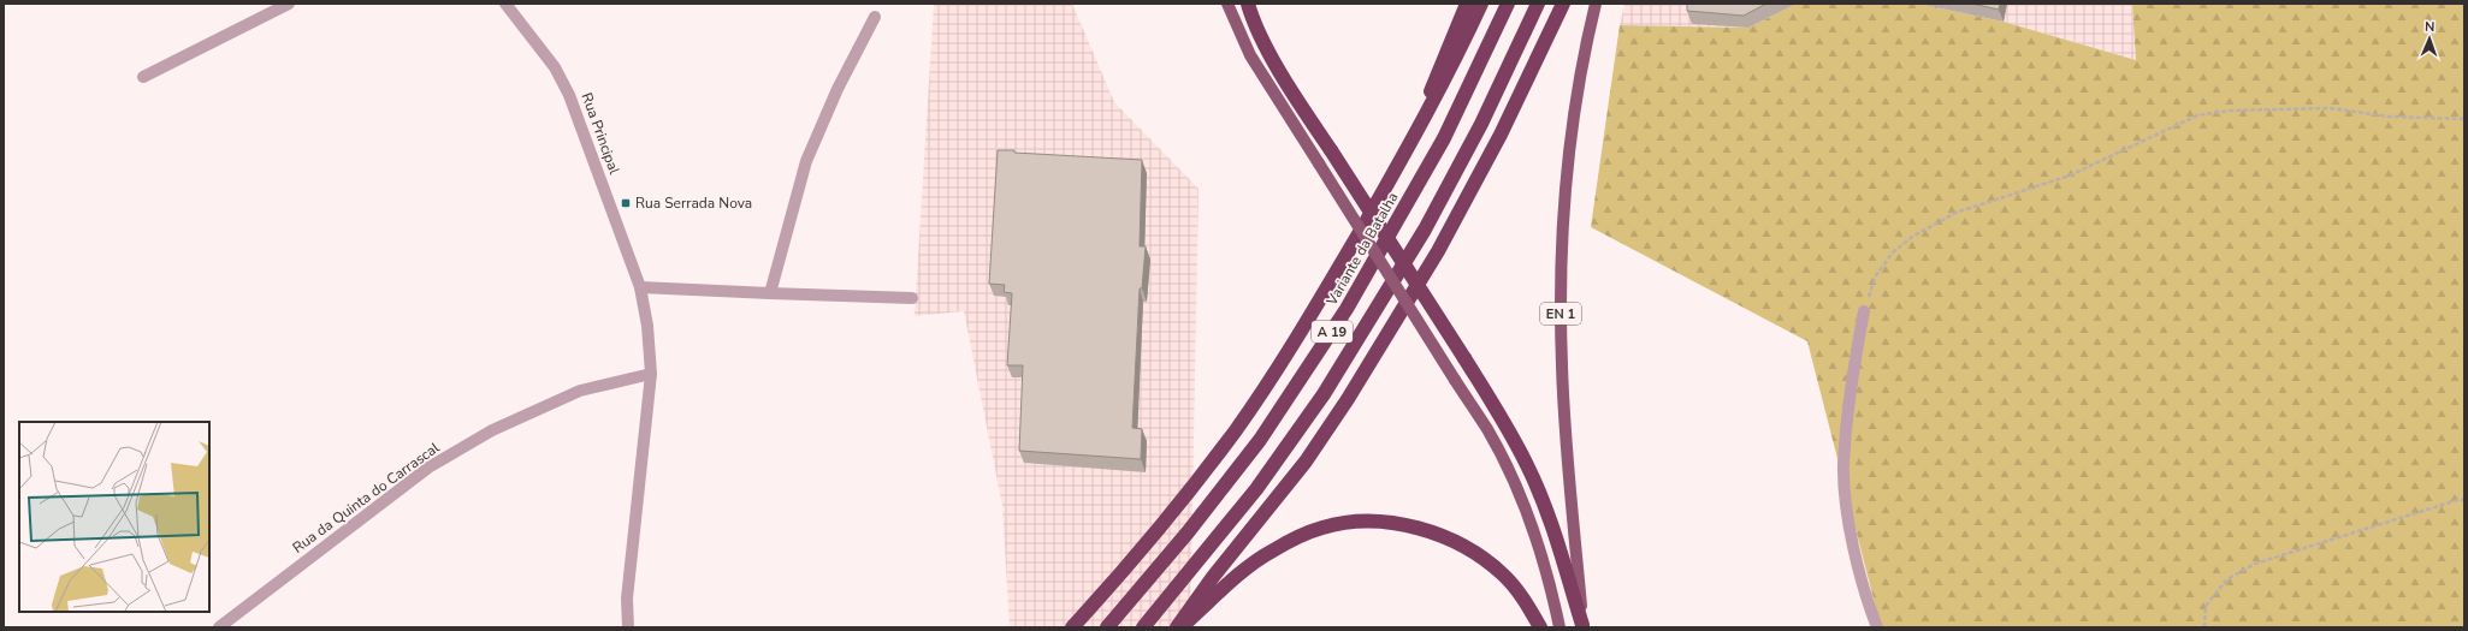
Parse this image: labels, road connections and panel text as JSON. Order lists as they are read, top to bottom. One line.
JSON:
{"streets":{"highway":["Variante da Batalha","A 19"],"main road":["EN 1"],"street":["Rua Principal","Rua da Quinta do Carrascal"]},"places":{"transit":["Rua Serrada Nova"]},"north":"top"}
